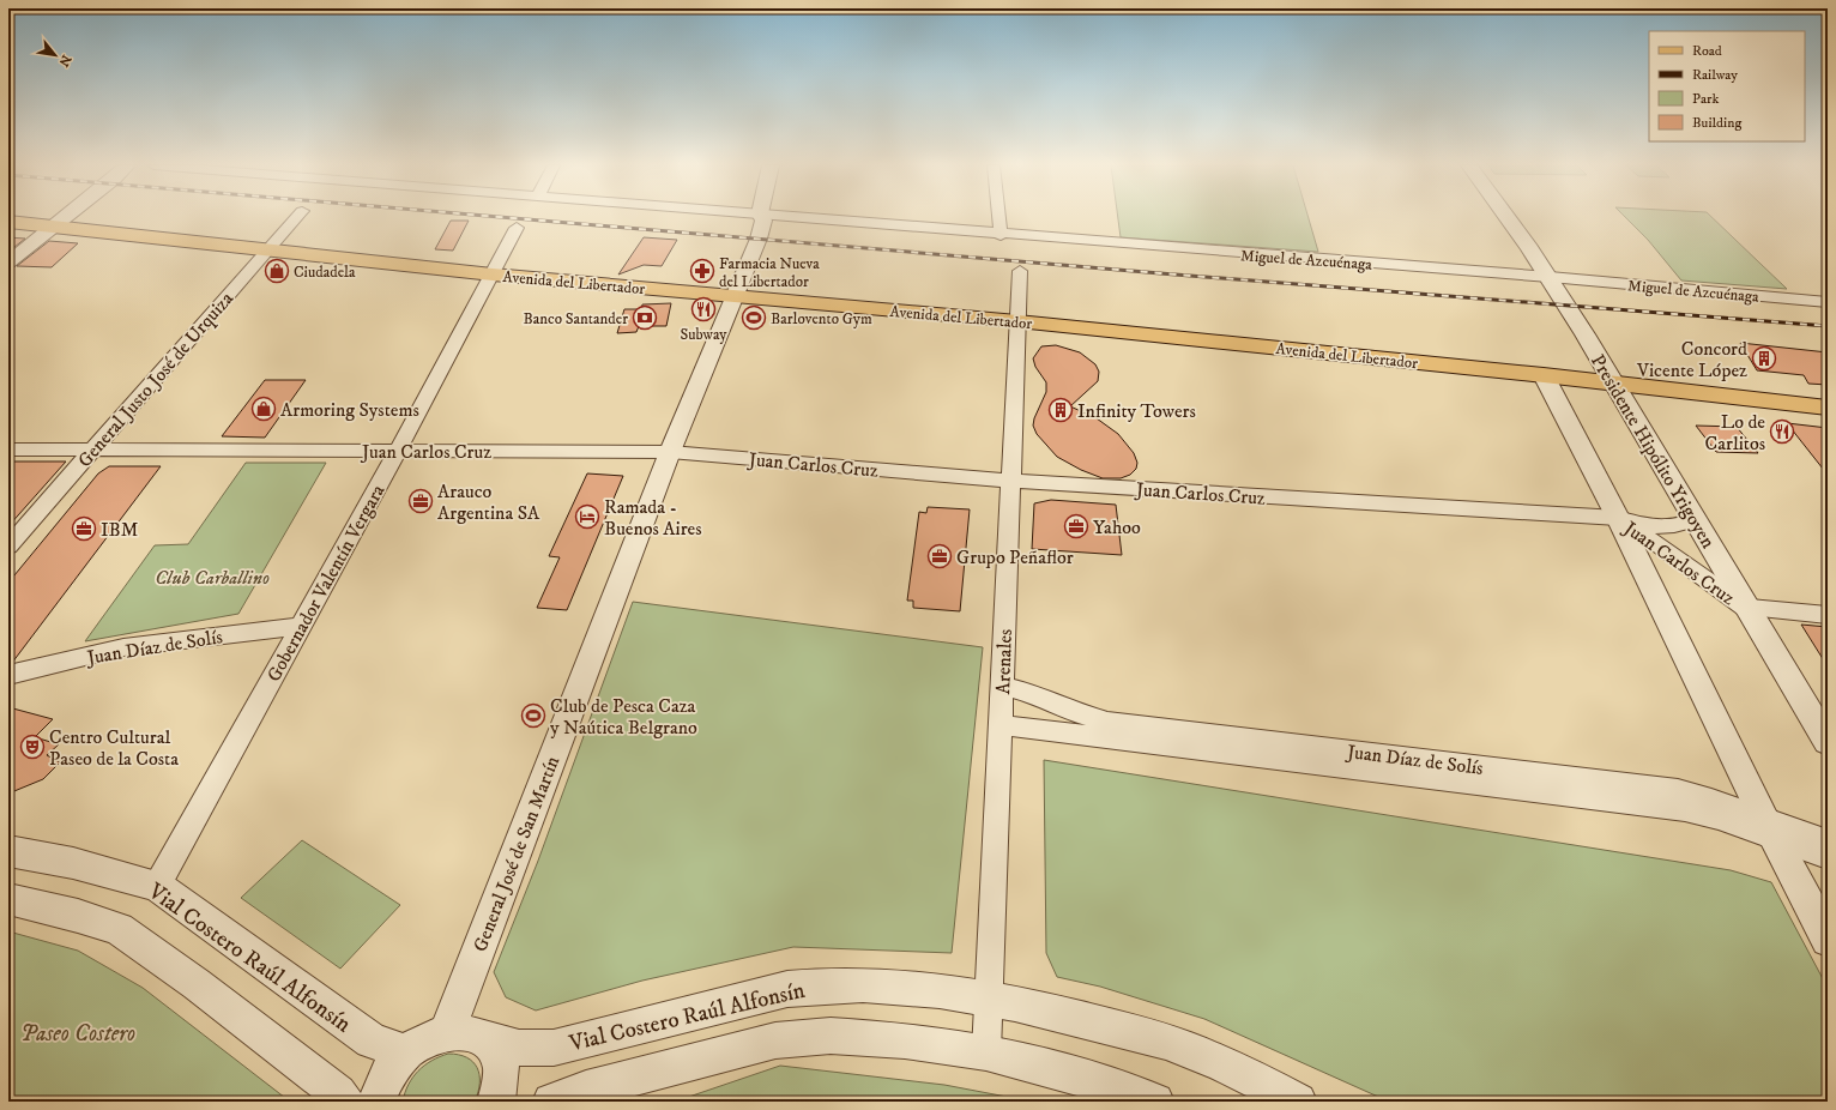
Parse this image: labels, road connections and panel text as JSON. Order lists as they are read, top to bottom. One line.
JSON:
{"streets":{"main road":["Avenida del Libertador"],"street":["Miguel de Azcuénaga","General Justo José de Urquiza","Juan Carlos Cruz","Presidente Hipólito Yrigoyen","Gobernador Valentín Vergara","Juan Díaz de Solís","Arenales","General José de San Martín","Vial Costero Raúl Alfonsín"]},"crossings":[["Miguel de Azcuénaga","Presidente Hipólito Yrigoyen"],["Avenida del Libertador","General Justo José de Urquiza"],["Avenida del Libertador","Presidente Hipólito Yrigoyen"],["Avenida del Libertador","Gobernador Valentín Vergara"],["Avenida del Libertador","Arenales"],["Avenida del Libertador","General José de San Martín"],["General Justo José de Urquiza","Juan Carlos Cruz"],["Juan Carlos Cruz","Presidente Hipólito Yrigoyen"],["Juan Carlos Cruz","Gobernador Valentín Vergara"],["Juan Carlos Cruz","Arenales"],["Juan Carlos Cruz","General José de San Martín"],["Gobernador Valentín Vergara","Juan Díaz de Solís"],["Gobernador Valentín Vergara","Vial Costero Raúl Alfonsín"],["Juan Díaz de Solís","Arenales"],["Arenales","Vial Costero Raúl Alfonsín"],["General José de San Martín","Vial Costero Raúl Alfonsín"]],"parks":["Club Carballino","Paseo Costero"],"places":{"shop":["Ciudadela","Armoring Systems"],"pharmacy":["Farmacia Nueva del Libertador"],"restaurant":["Subway","Lo de Carlitos"],"bank":["Banco Santander"],"sports":["Barlovento Gym","Club de Pesca Caza y Naútica Belgrano"],"building":["Concord Vicente López","Infinity Towers"],"office":["Arauco Argentina SA","Yahoo","IBM","Grupo Peñaflor"],"hotel":["Ramada - Buenos Aires"],"theatre":["Centro Cultural Paseo de la Costa"]},"legend":["Road","Railway","Park","Building"],"north":"bottom right"}
